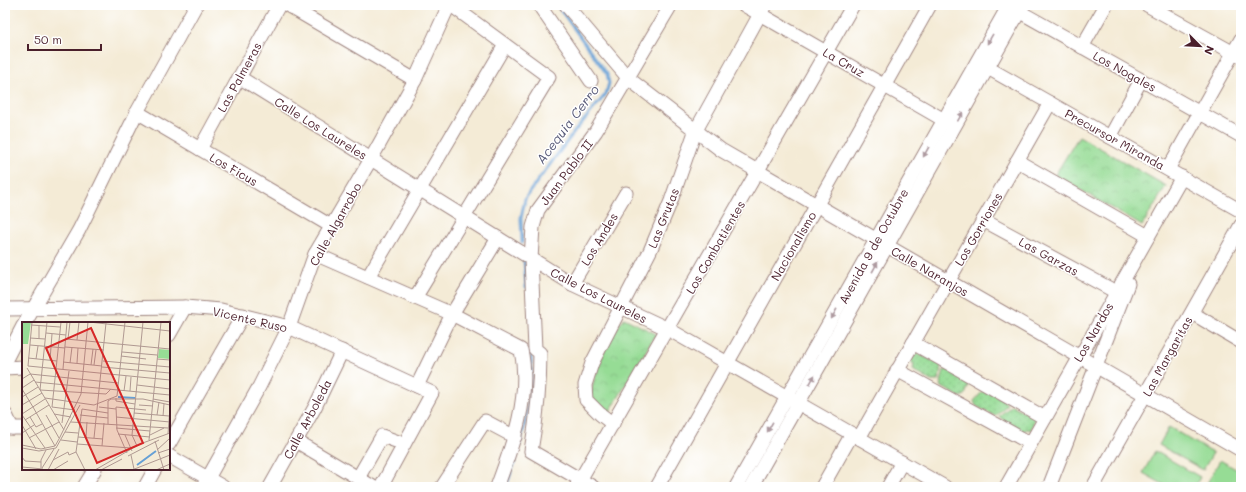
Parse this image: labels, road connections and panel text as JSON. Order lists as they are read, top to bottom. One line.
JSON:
{"streets":{"street":["La Cruz","Los Nogales","Las Palmeras","Calle Los Laureles","Precursor Miranda","Los Ficus","Juan Pablo II","Las Grutas","Calle Algarrobo","Los Gorriones","Los Andes","Nacionalismo","Avenida 9 de Octubre","Los Combatientes","Las Garzas","Calle Naranjos","Vicente Ruso","Los Nardos","Las Margaritas","Calle Arboleda"]},"crossings":[["La Cruz","Las Grutas"],["La Cruz","Nacionalismo"],["La Cruz","Avenida 9 de Octubre"],["La Cruz","Los Combatientes"],["Los Nogales","Avenida 9 de Octubre"],["Las Palmeras","Calle Los Laureles"],["Las Palmeras","Los Ficus"],["Calle Los Laureles","Juan Pablo II"],["Calle Los Laureles","Las Grutas"],["Calle Los Laureles","Calle Algarrobo"],["Calle Los Laureles","Los Gorriones"],["Calle Los Laureles","Los Andes"],["Calle Los Laureles","Nacionalismo"],["Calle Los Laureles","Avenida 9 de Octubre"],["Calle Los Laureles","Los Combatientes"],["Precursor Miranda","Los Gorriones"],["Precursor Miranda","Avenida 9 de Octubre"],["Precursor Miranda","Los Nardos"],["Los Ficus","Calle Algarrobo"],["Juan Pablo II","Los Combatientes"],["Juan Pablo II","Calle Naranjos"],["Las Grutas","Los Combatientes"],["Las Grutas","Calle Naranjos"],["Calle Algarrobo","Vicente Ruso"],["Los Gorriones","Las Garzas"],["Los Gorriones","Calle Naranjos"],["Nacionalismo","Calle Naranjos"],["Avenida 9 de Octubre","Calle Naranjos"],["Los Combatientes","Calle Naranjos"],["Las Garzas","Los Nardos"],["Calle Naranjos","Los Nardos"],["Calle Naranjos","Las Margaritas"],["Vicente Ruso","Calle Arboleda"]],"water":["Acequia Cerro"],"scale_bar":"50 m","north":"bottom right"}
